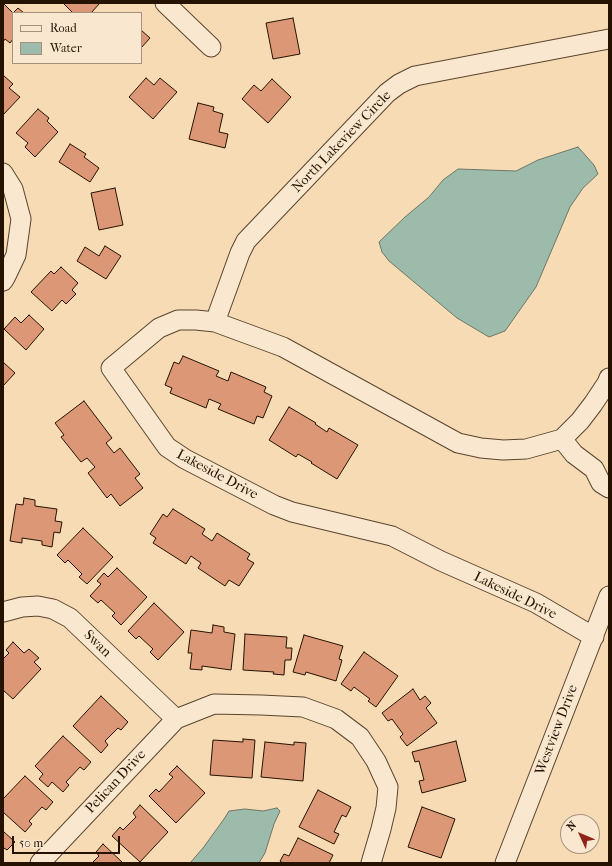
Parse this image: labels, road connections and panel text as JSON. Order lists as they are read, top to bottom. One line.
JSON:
{"streets":{"street":["North Lakeview Circle","Lakeside Drive","Swan","Westview Drive","Pelican Drive"]},"crossings":[["North Lakeview Circle","Lakeside Drive"],["Lakeside Drive","Westview Drive"],["Swan","Pelican Drive"]],"legend":["Road","Water"],"scale_bar":"50 m","north":"top left"}
